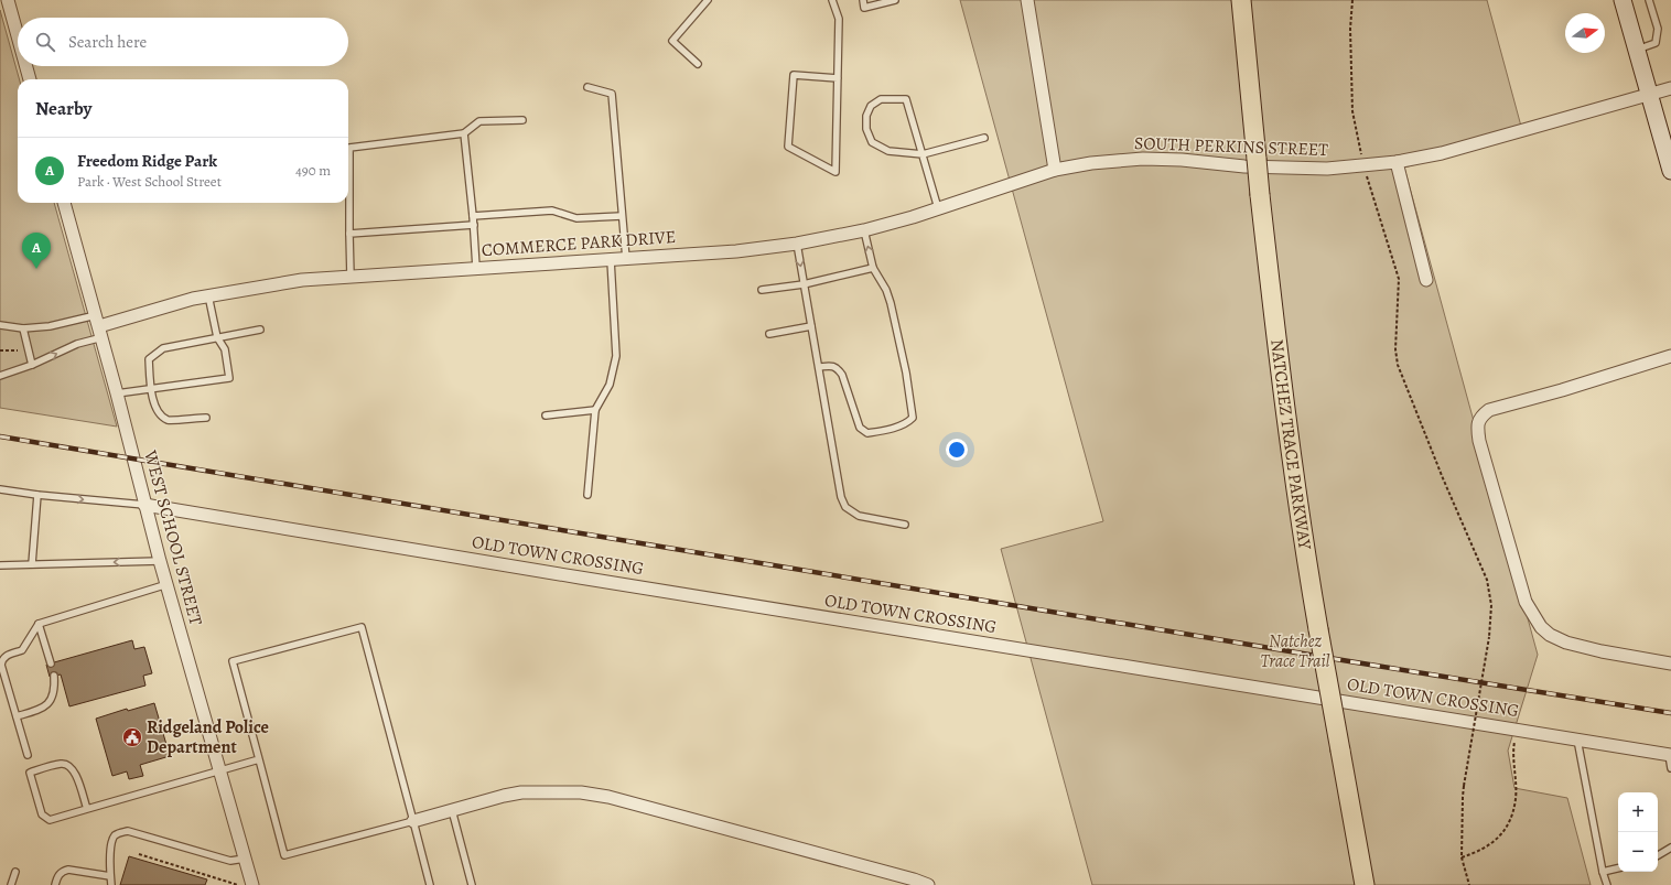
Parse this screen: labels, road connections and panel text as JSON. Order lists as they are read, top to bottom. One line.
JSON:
{"streets":{"main road":["NATCHEZ TRACE PARKWAY"],"street":["SOUTH PERKINS STREET","COMMERCE PARK DRIVE","WEST SCHOOL STREET","OLD TOWN CROSSING"]},"crossings":[["SOUTH PERKINS STREET","COMMERCE PARK DRIVE"],["COMMERCE PARK DRIVE","WEST SCHOOL STREET"],["WEST SCHOOL STREET","OLD TOWN CROSSING"]],"parks":["Natchez Trace Trail"],"places":{"public building":["Ridgeland Police Department"]},"north":"right","page":{"search":"Search here","heading":"Nearby","list":[{"mark":"A","name":"Freedom Ridge Park","note":"Park · West School Street","value":"490 m"}],"pins":"A","map_buttons":["+","−"]}}
